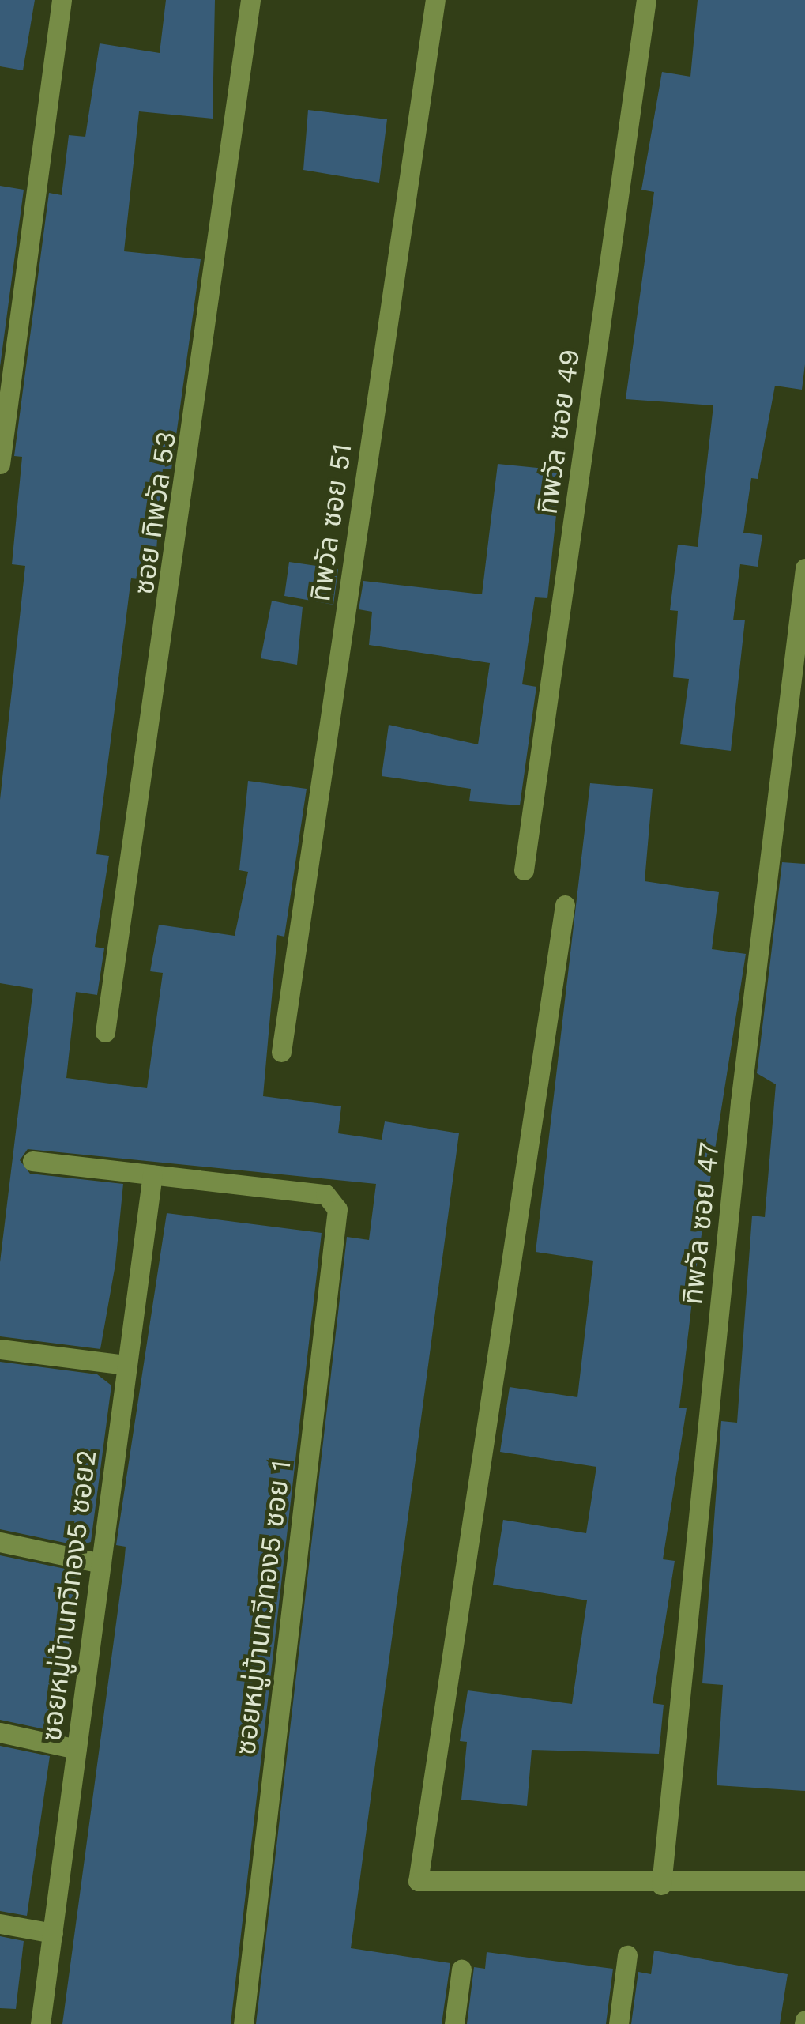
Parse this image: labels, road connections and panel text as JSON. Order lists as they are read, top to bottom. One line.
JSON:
{"streets":{"street":["ทิพวัล ซอย 49","ซอย ทิพวัล 53","ทิพวัล ซอย 51","ทิพวัล ซอย 47","ซอยหมู่บ้านทวีทอง5 ซอย2","ซอยหมู่บ้านทวีทอง5 ซอย 1"]},"crossings":[["ซอยหมู่บ้านทวีทอง5 ซอย2","ซอยหมู่บ้านทวีทอง5 ซอย 1"]]}
